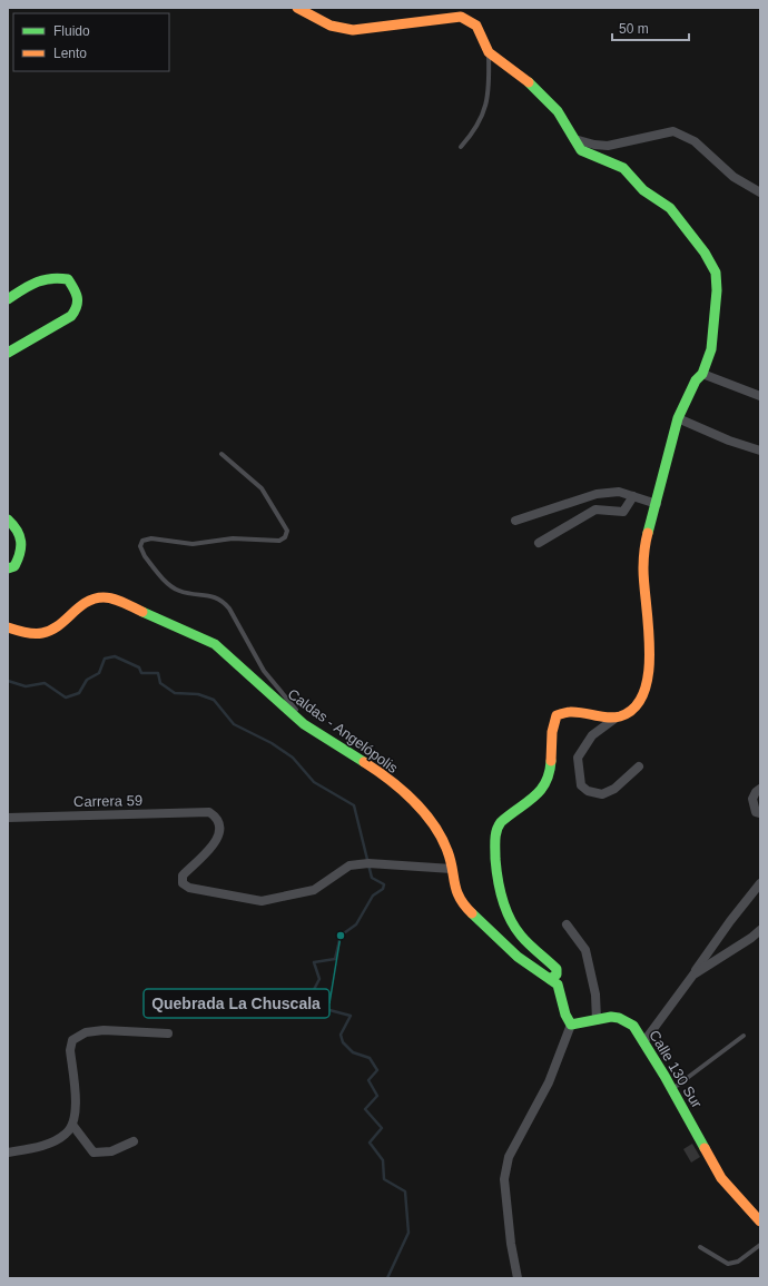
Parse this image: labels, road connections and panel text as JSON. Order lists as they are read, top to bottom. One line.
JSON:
{"streets":{"street":["Caldas - Angelópolis","Carrera 59","Calle 130 Sur"]},"crossings":[["Caldas - Angelópolis","Carrera 59"]],"places":["Quebrada La Chuscala"],"legend":["Fluido","Lento"],"scale_bar":"50 m"}
